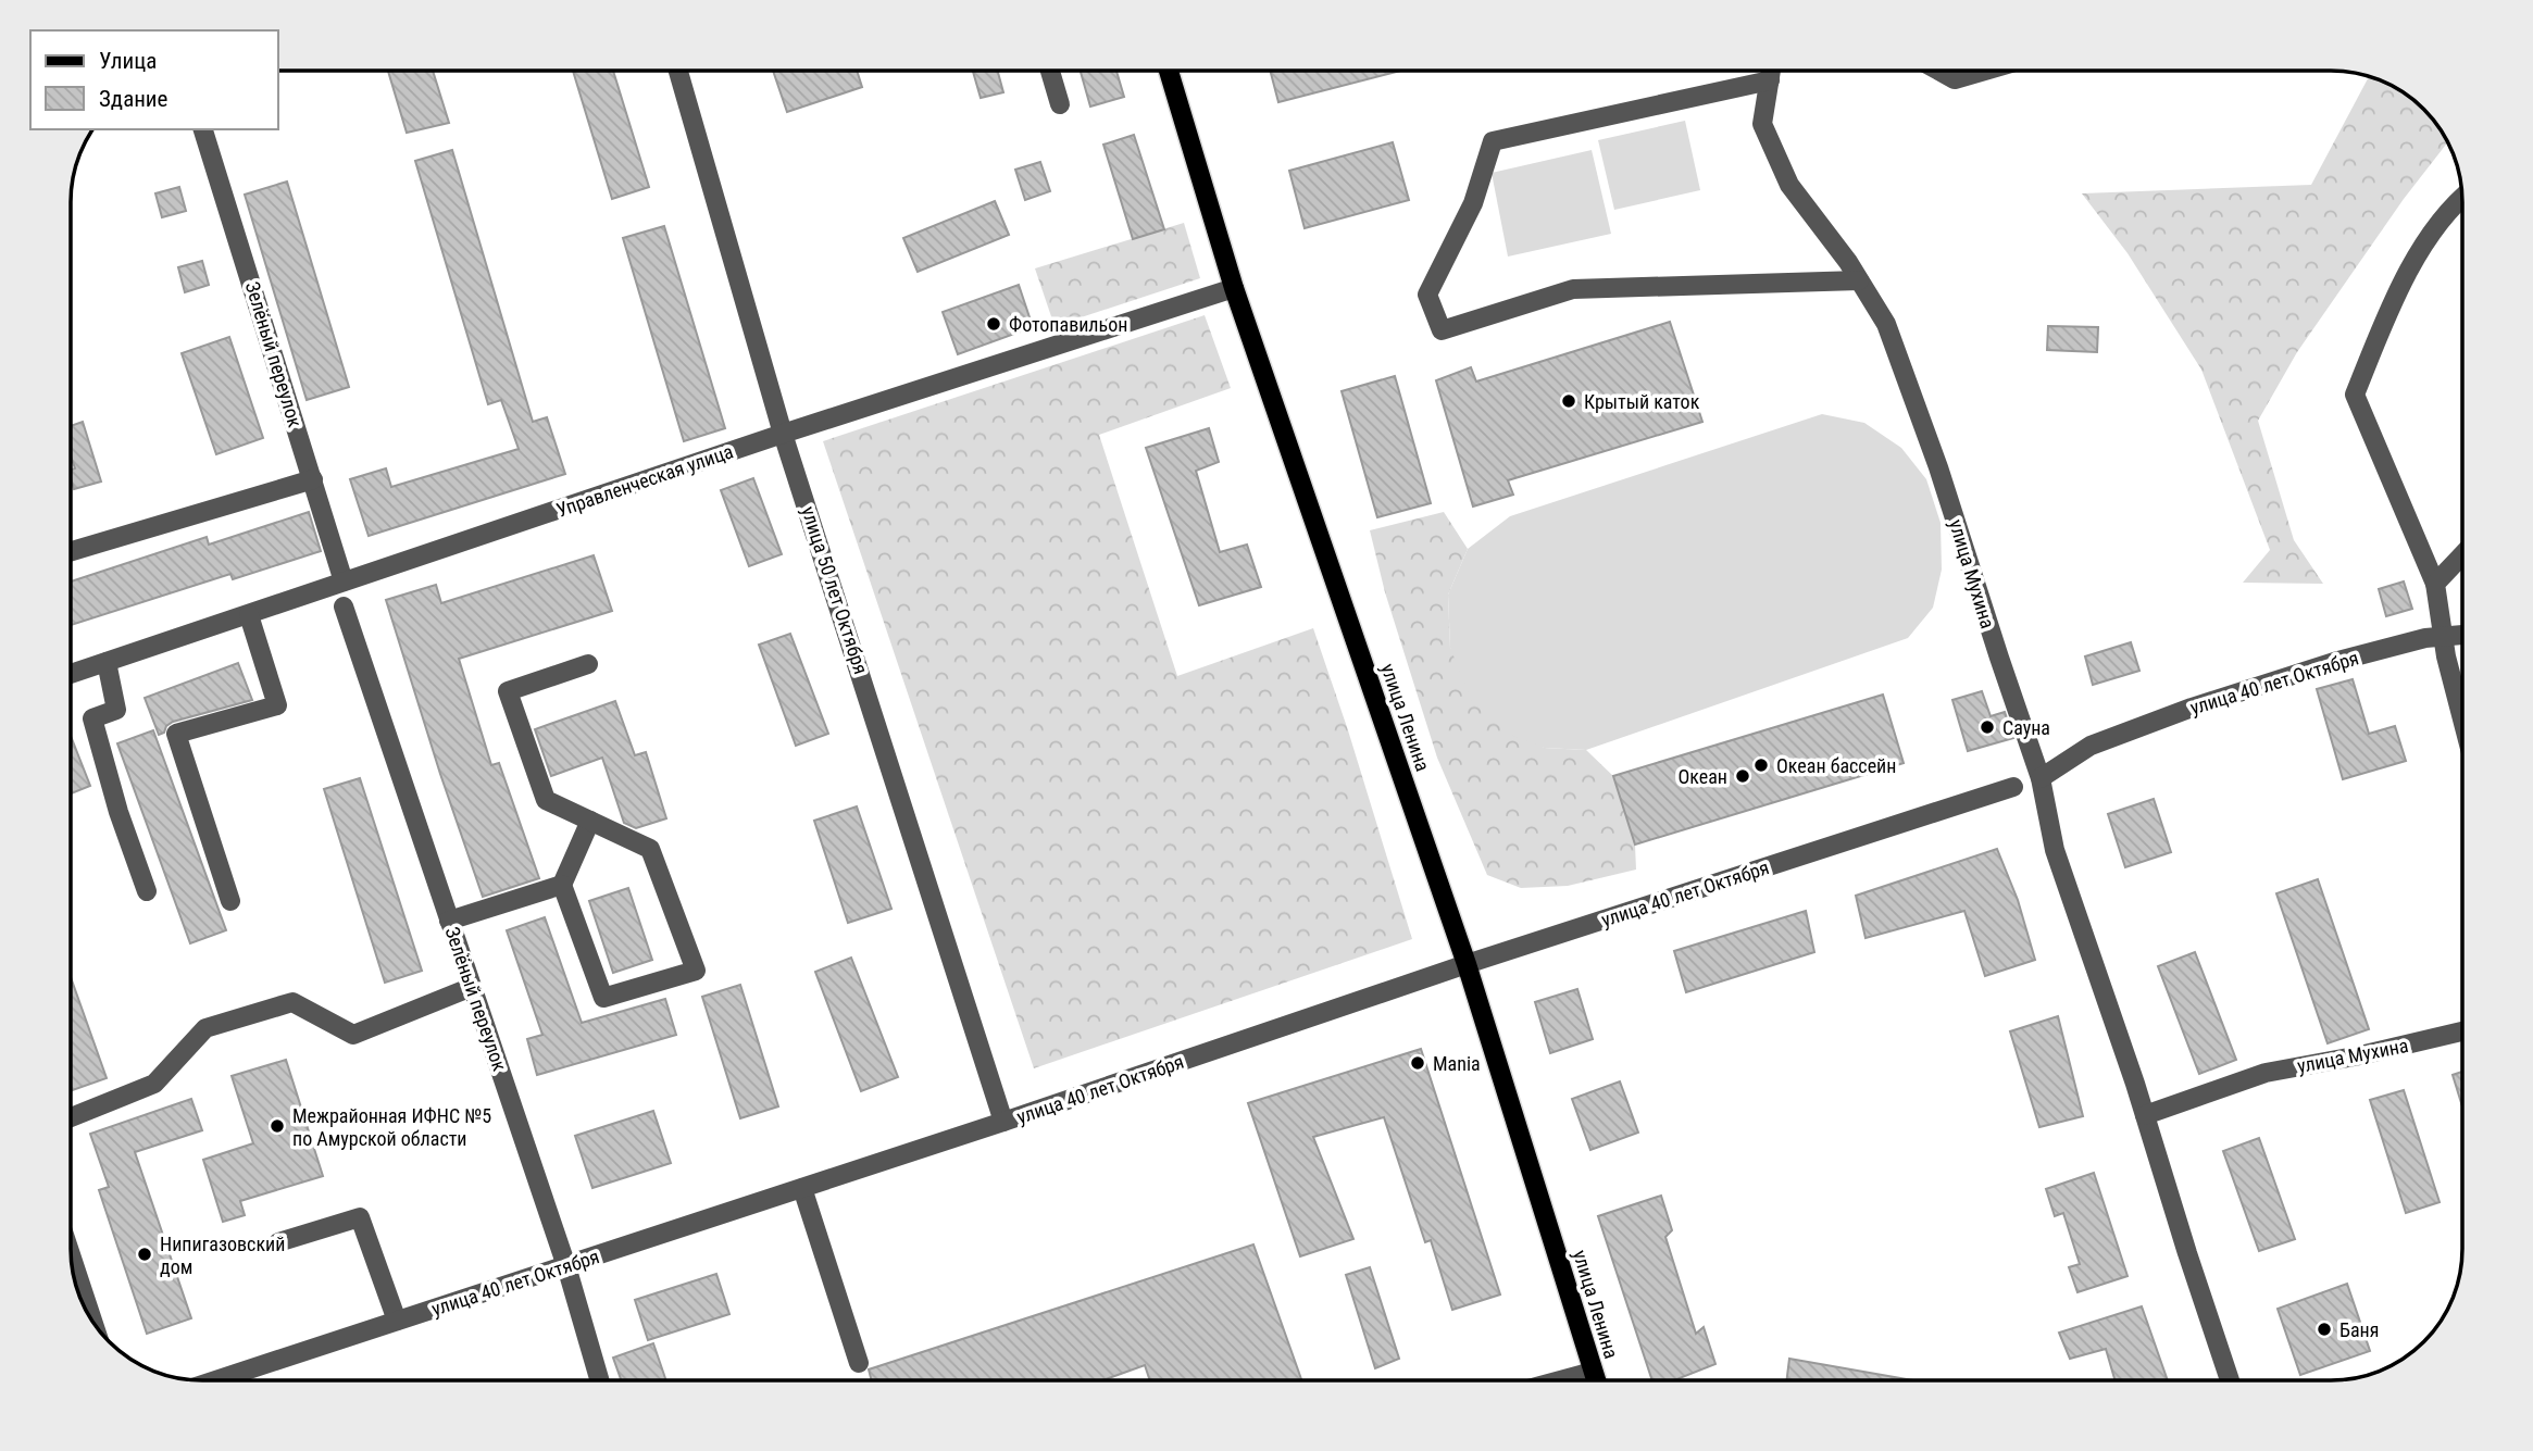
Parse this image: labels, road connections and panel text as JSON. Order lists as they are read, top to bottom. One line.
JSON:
{"streets":{"main road":["улица Ленина"],"street":["Зелёный переулок","Управленческая улица","улица Мухина","улица 50 лет Октября","улица 40 лет Октября"]},"crossings":[["Зелёный переулок","Управленческая улица"],["Зелёный переулок","улица 40 лет Октября"],["Управленческая улица","улица 50 лет Октября"],["Управленческая улица","улица Ленина"],["улица Мухина","улица 40 лет Октября"],["улица 50 лет Октября","улица 40 лет Октября"],["улица 40 лет Октября","улица Ленина"]],"places":["Фотопавильон","Крытый каток","Сауна","Океан бассейн","Океан","Mania","Межрайонная ИФНС №5 по Амурской области","Нипигазовский дом","Баня"],"legend":["Улица","Здание"]}
